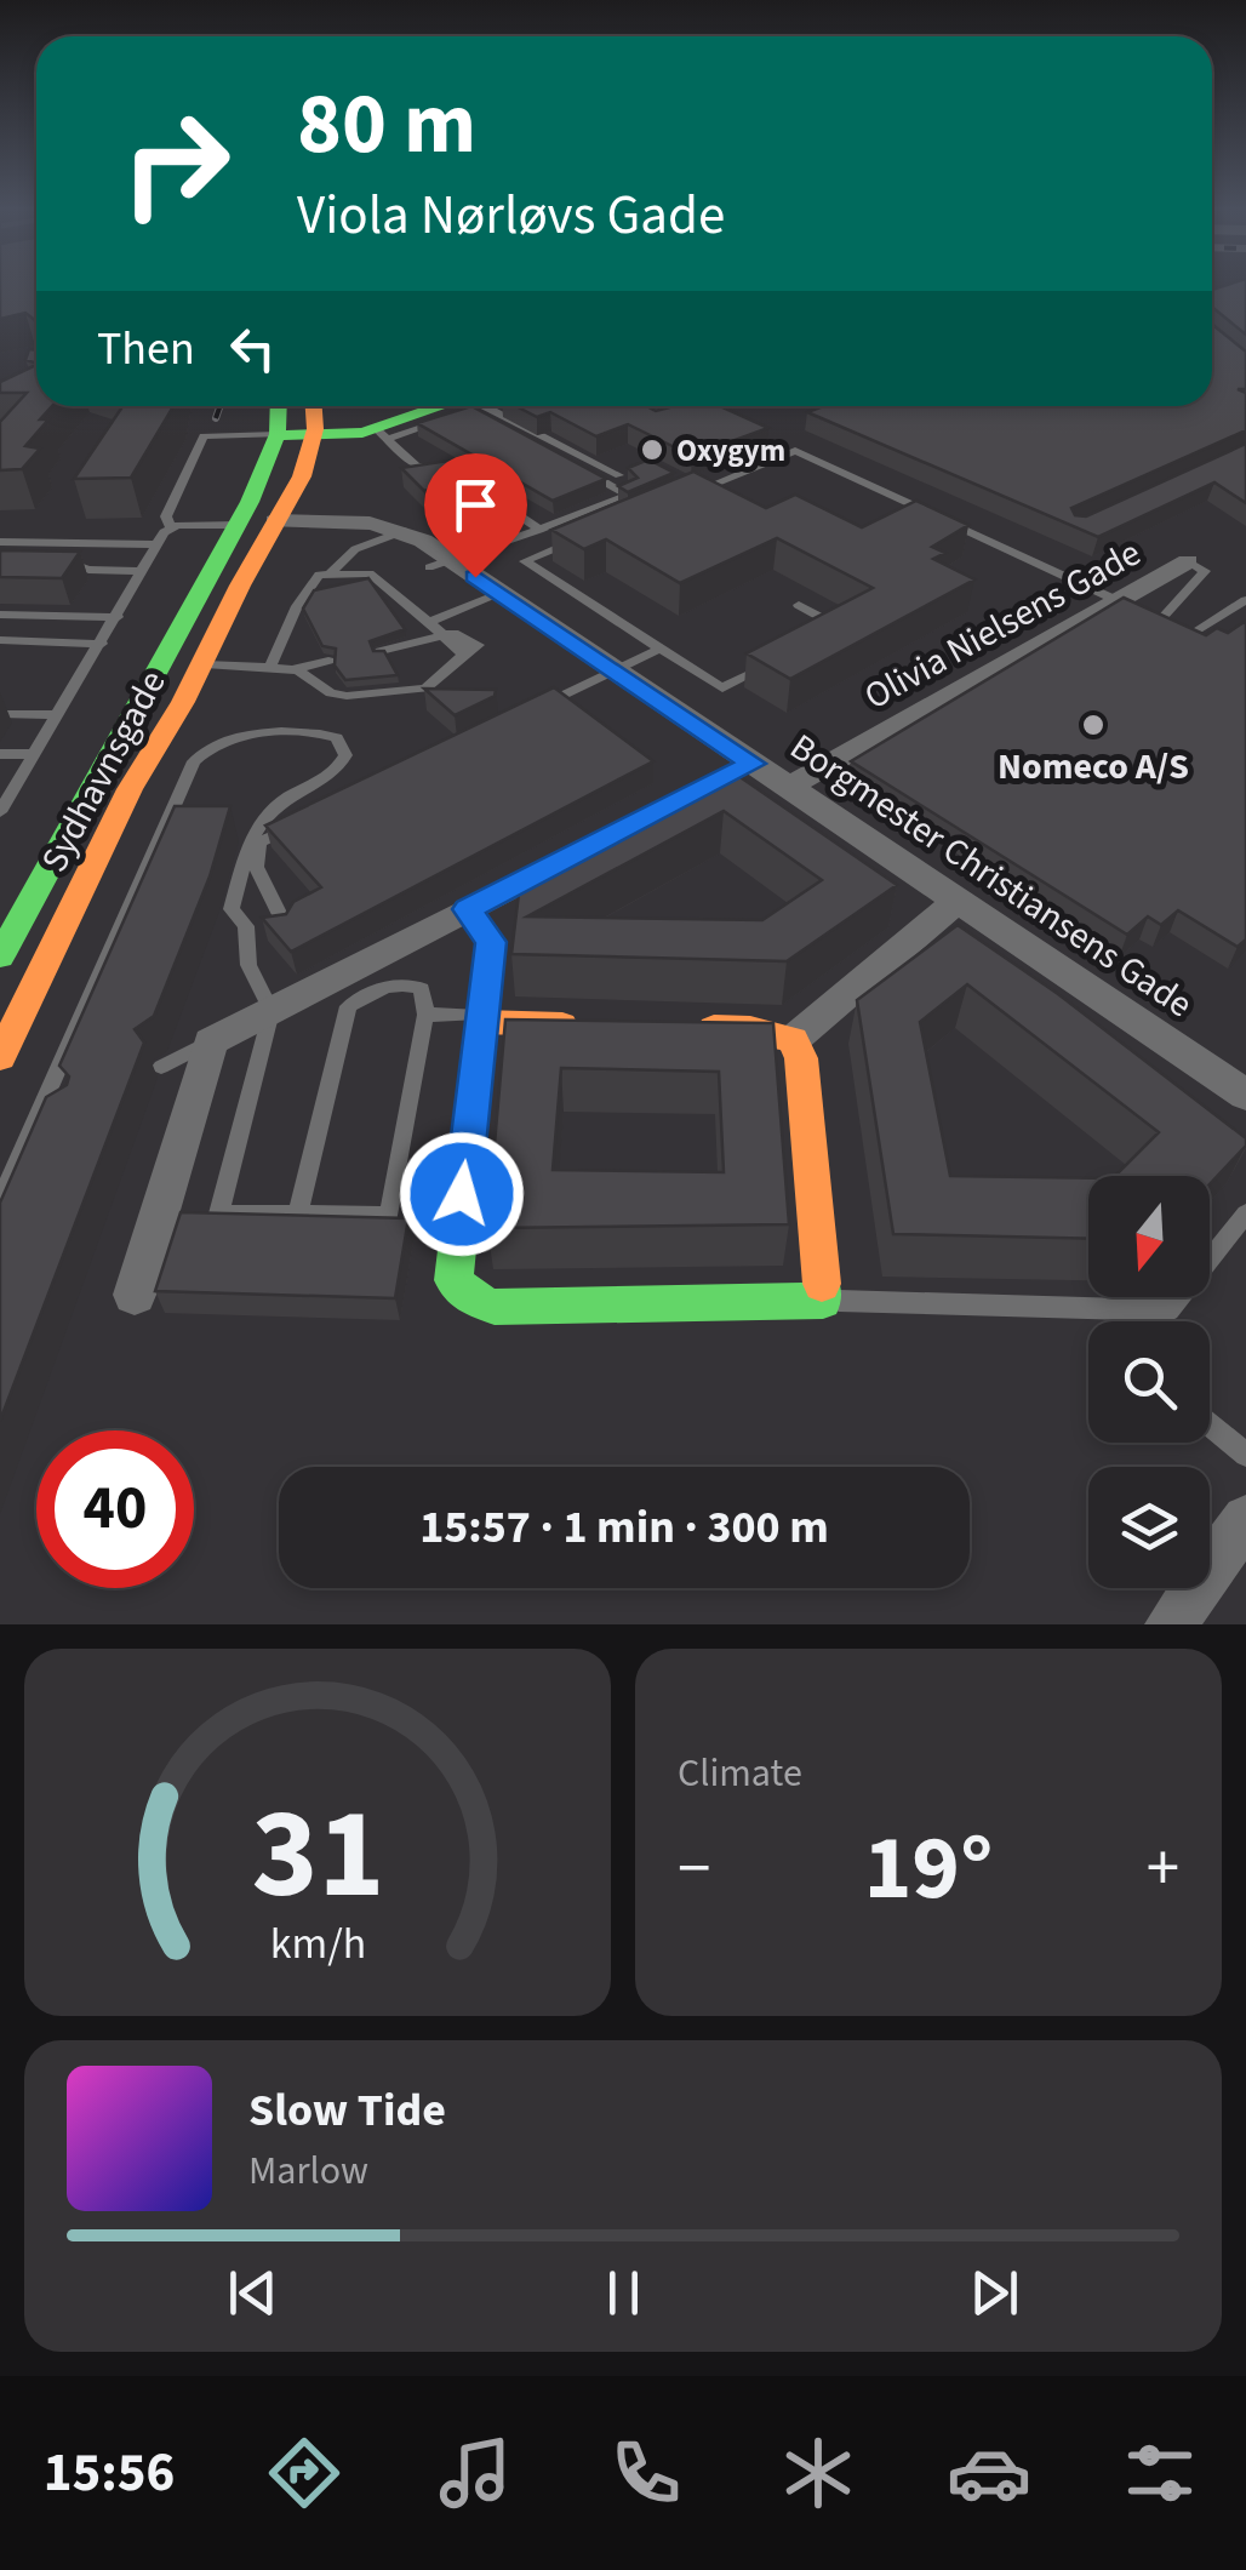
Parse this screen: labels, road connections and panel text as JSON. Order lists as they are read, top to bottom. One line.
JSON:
{"streets":{"street":["Olivia Nielsens Gade","Sydhavnsgade","Borgmester Christiansens Gade"]},"crossings":[["Olivia Nielsens Gade","Borgmester Christiansens Gade"],["Sydhavnsgade","Borgmester Christiansens Gade"]],"places":["Oxygym","Nomeco A/S"],"north":"bottom","page":{"turn":["80 m","Viola Nørløvs Gade"],"then":"Then","limit":"40","trip":"15:57 · 1 min · 300 m","tile":"Climate","heat":["−","19°","+"],"song":["Slow Tide","Marlow"],"tabs":"15:56","gauge":["31","km/h"]}}
